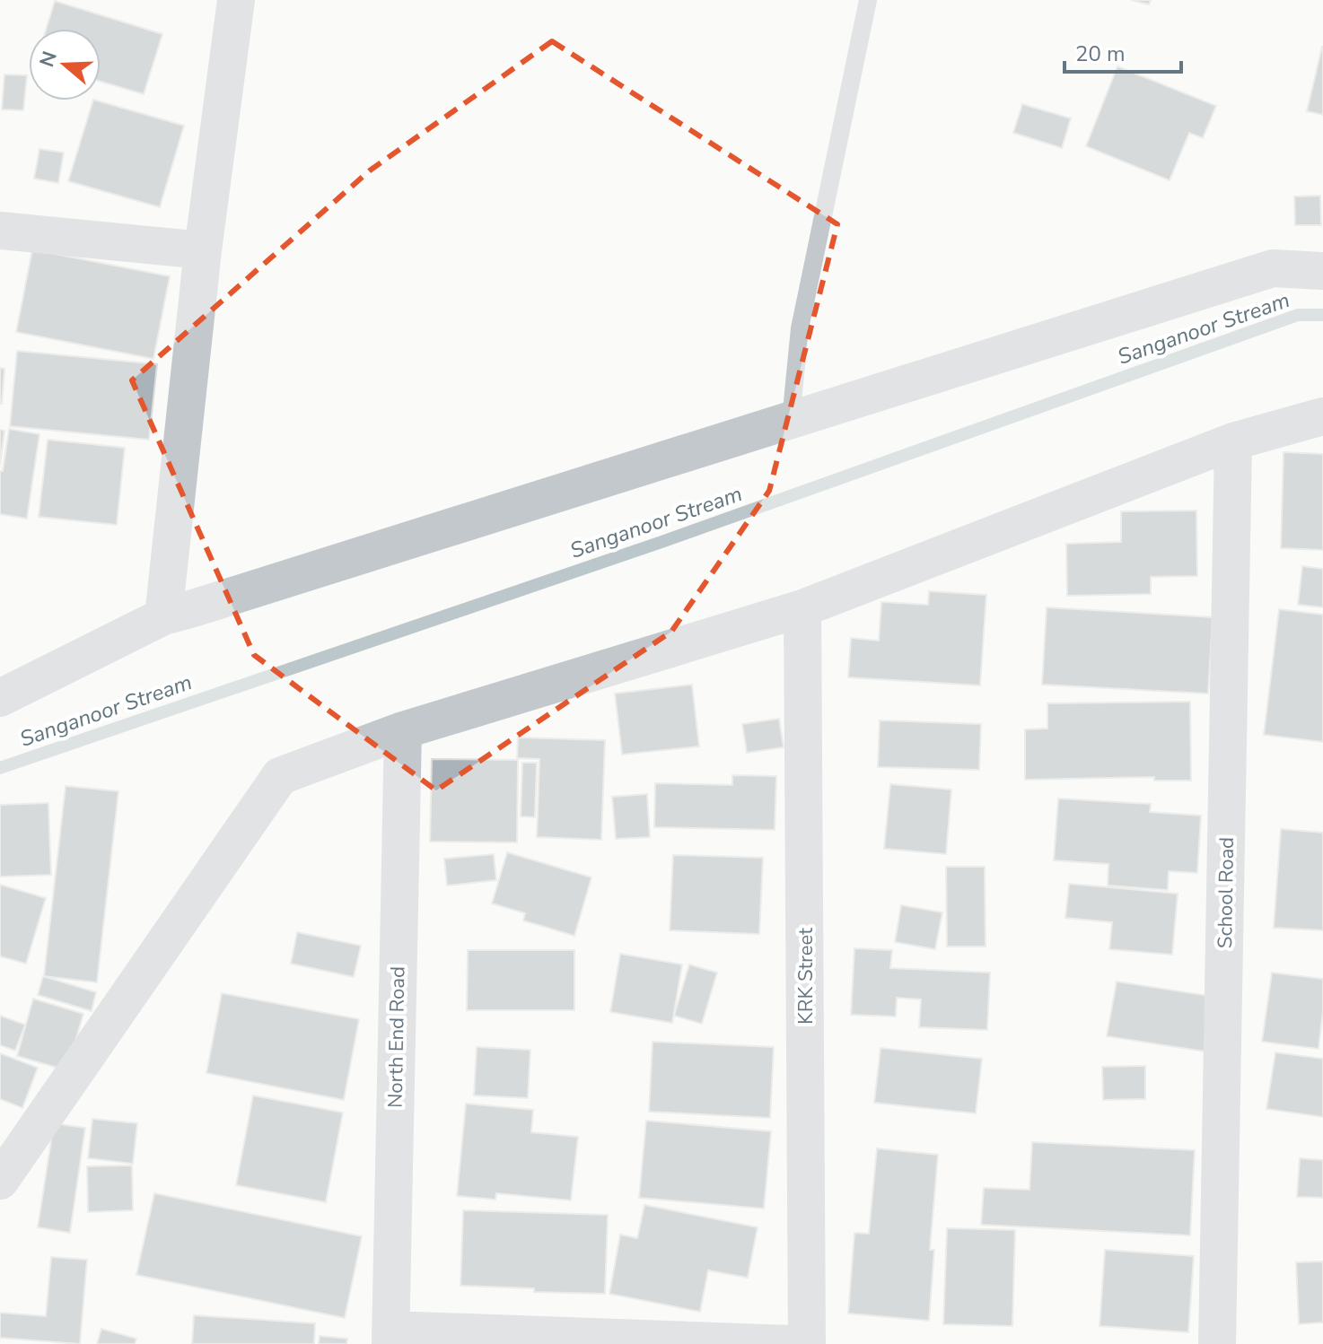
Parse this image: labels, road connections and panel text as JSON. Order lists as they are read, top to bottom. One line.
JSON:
{"streets":{"street":["School Road","KRK Street","North End Road"]},"water":["Sanganoor Stream"],"scale_bar":"20 m","north":"left"}
